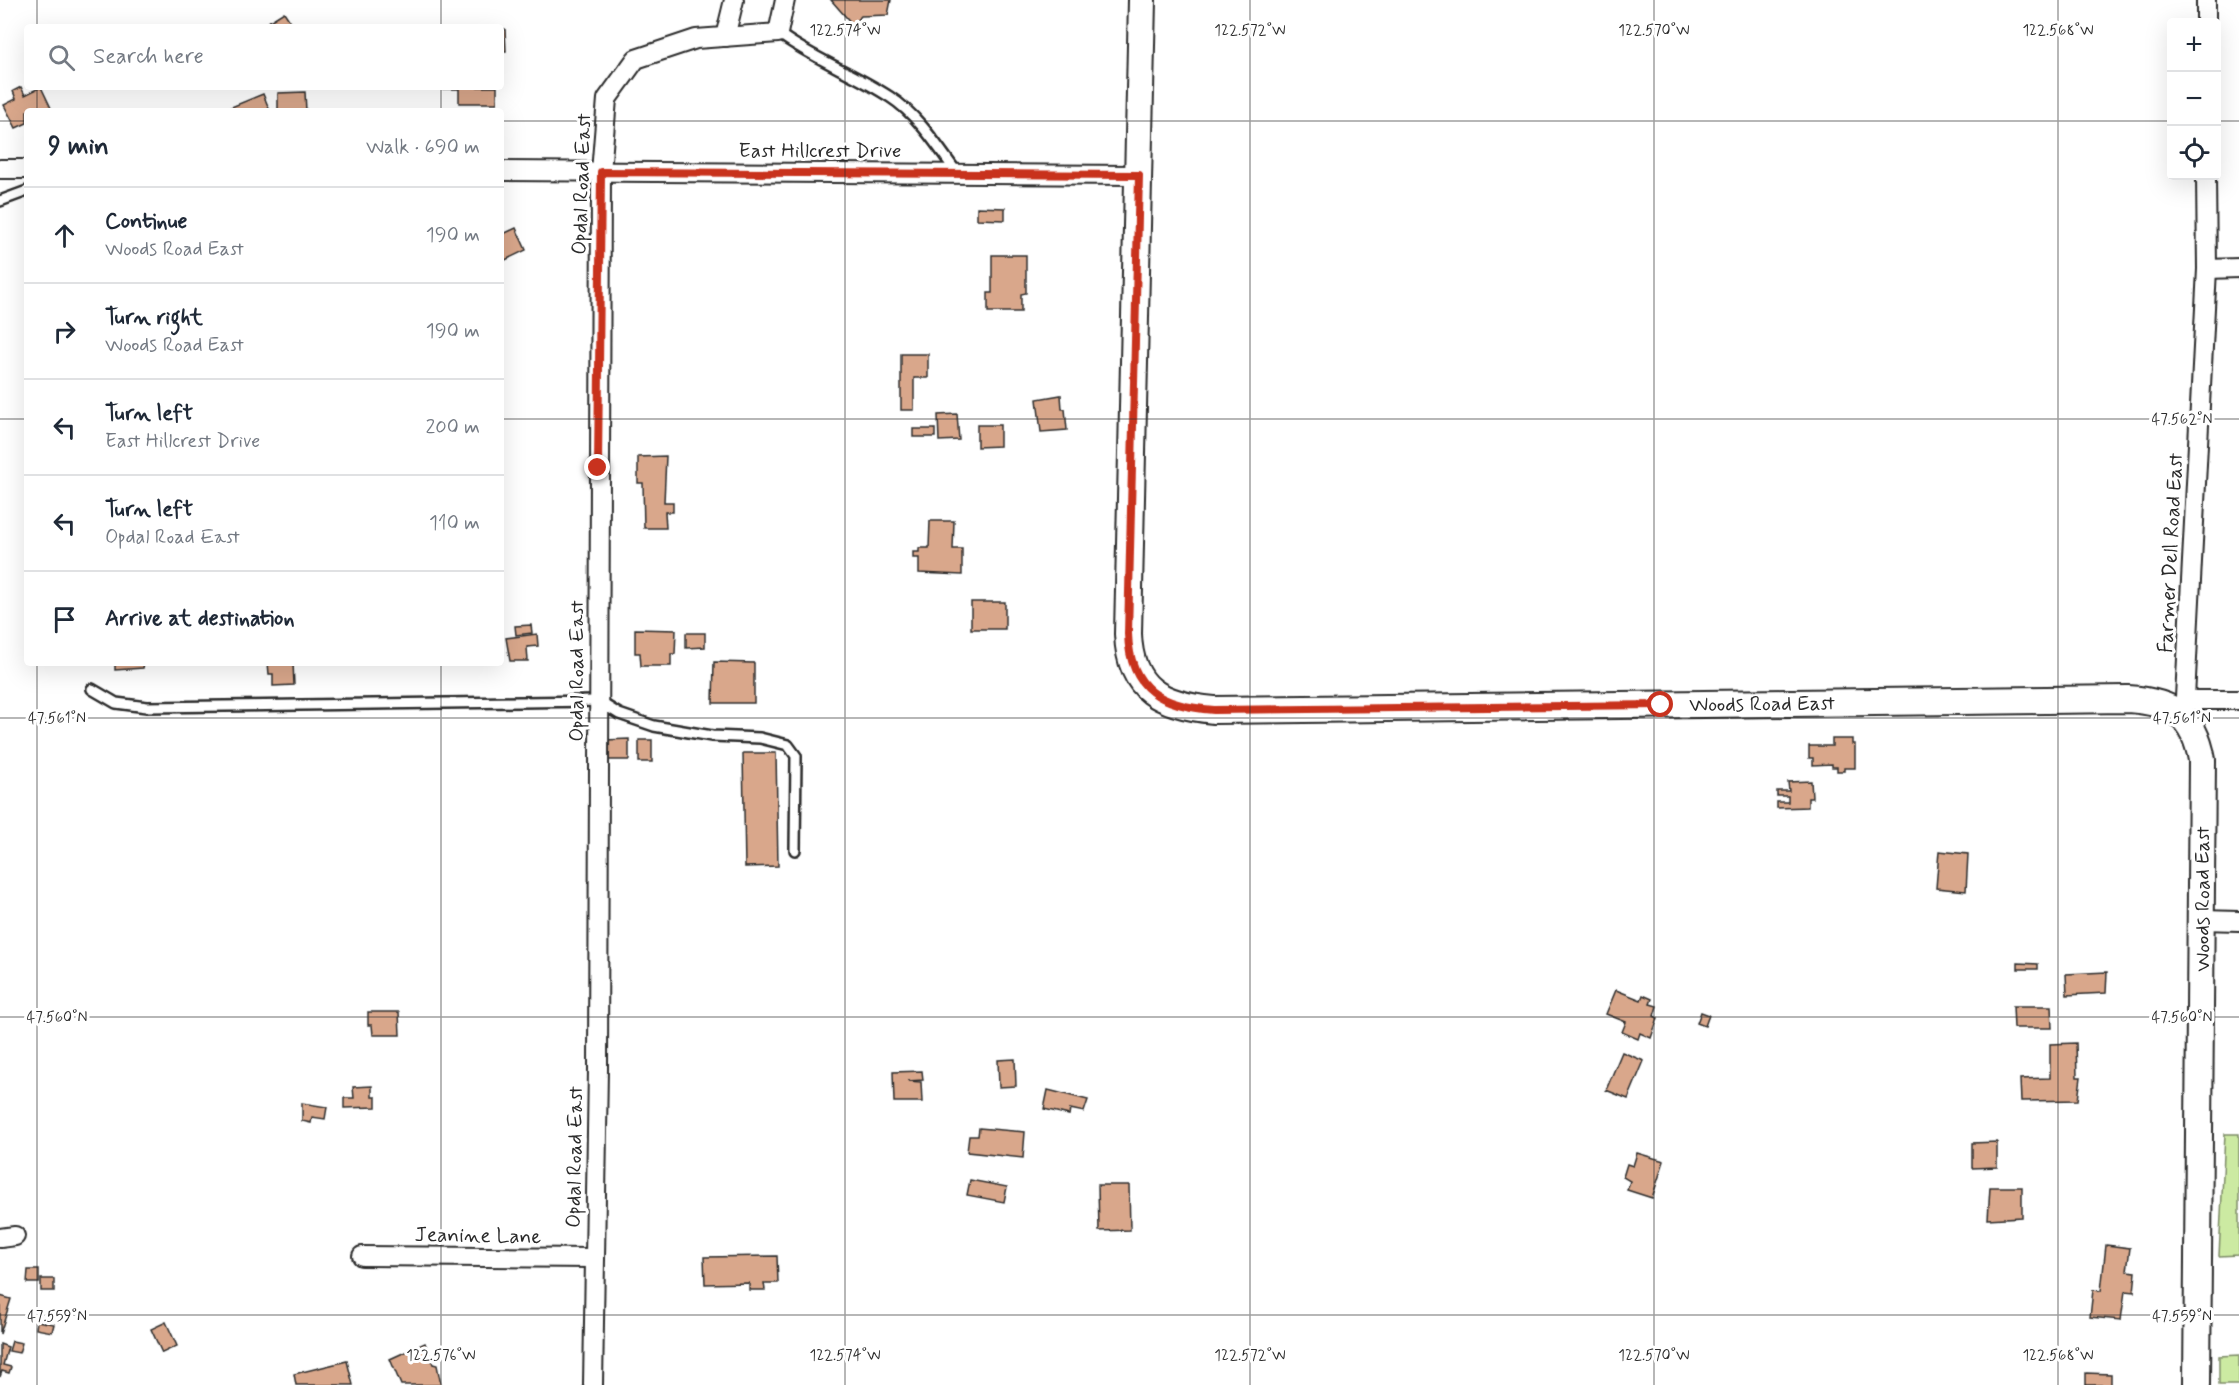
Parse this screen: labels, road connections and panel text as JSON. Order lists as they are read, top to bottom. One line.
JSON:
{"streets":{"main road":["Woods Road East"],"street":["East Hillcrest Drive","Opdal Road East","Farmer Dell Road East","Jeanine Lane"]},"crossings":[["East Hillcrest Drive","Opdal Road East"],["East Hillcrest Drive","Woods Road East"],["Opdal Road East","Jeanine Lane"],["Farmer Dell Road East","Woods Road East"]],"page":{"map_buttons":["+","−"],"search":"Search here","heading":["9 min","Walk · 690 m"],"list":[["Continue","Woods Road East","190 m"],["Turn right","Woods Road East","190 m"],["Turn left","East Hillcrest Drive","200 m"],["Turn left","Opdal Road East","110 m"],"Arrive at destination"]},"coordinates":["122.574°W","122.572°W","122.570°W","122.568°W","47.562°N","47.561°N","47.560°N","47.559°N","122.576°W"]}
